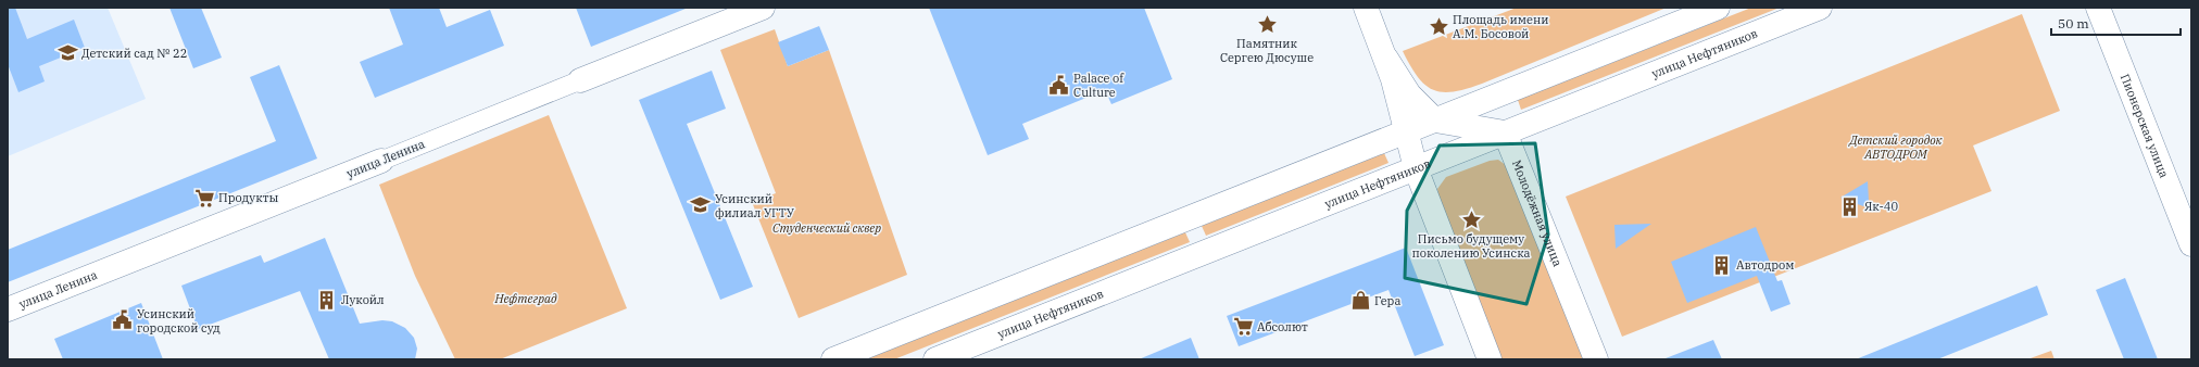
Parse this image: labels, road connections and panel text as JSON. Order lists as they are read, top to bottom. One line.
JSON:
{"streets":{"main road":["улица Нефтяников","Пионерская улица","улица Ленина","Молодёжная улица"]},"crossings":[["улица Нефтяников","Молодёжная улица"]],"parks":["Детский городок АВТОДРОМ","Студенческий сквер","Нефтеград"],"places":{"place":["Памятник Сергею Дюсуше","Площадь имени А.М. Босовой","Письмо будущему поколению Усинска"],"school or university":["Детский сад № 22","Усинский филиал УГТУ"],"public building":["Palace of Culture","Усинский городской суд"],"supermarket":["Продукты","Абсолют"],"building":["Як-40","Автодром","Лукойл"],"shop":["Гера"]},"scale_bar":"50 m"}
